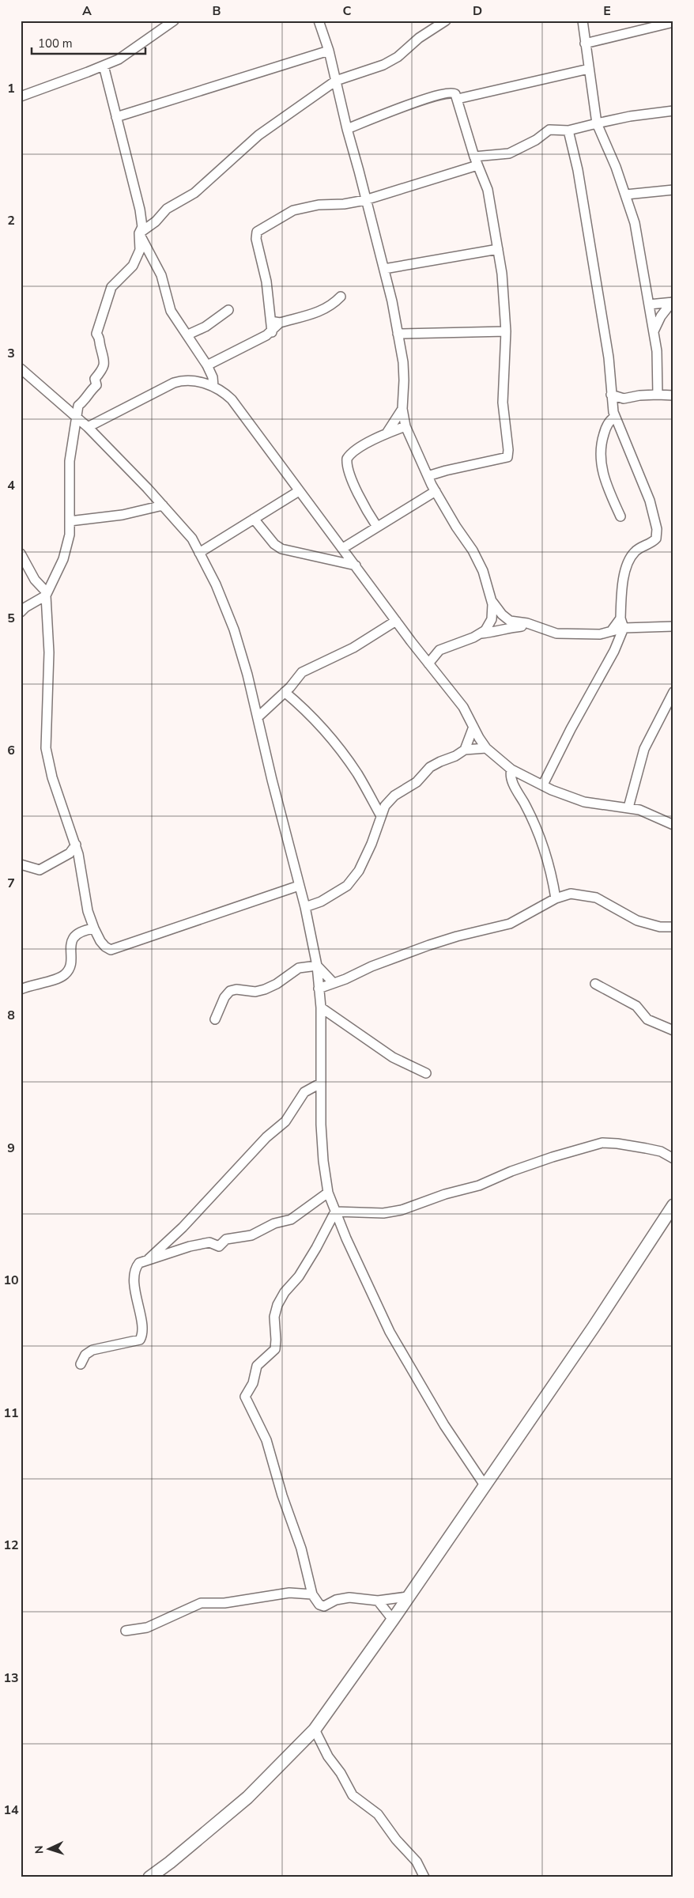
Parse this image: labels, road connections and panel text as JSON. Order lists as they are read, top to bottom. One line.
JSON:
{"scale_bar":"100 m","north":"left","grid":{"columns":["A","B","C","D","E"],"rows":["1","2","3","4","5","6","7","8","9","10","11","12","13","14"]}}
